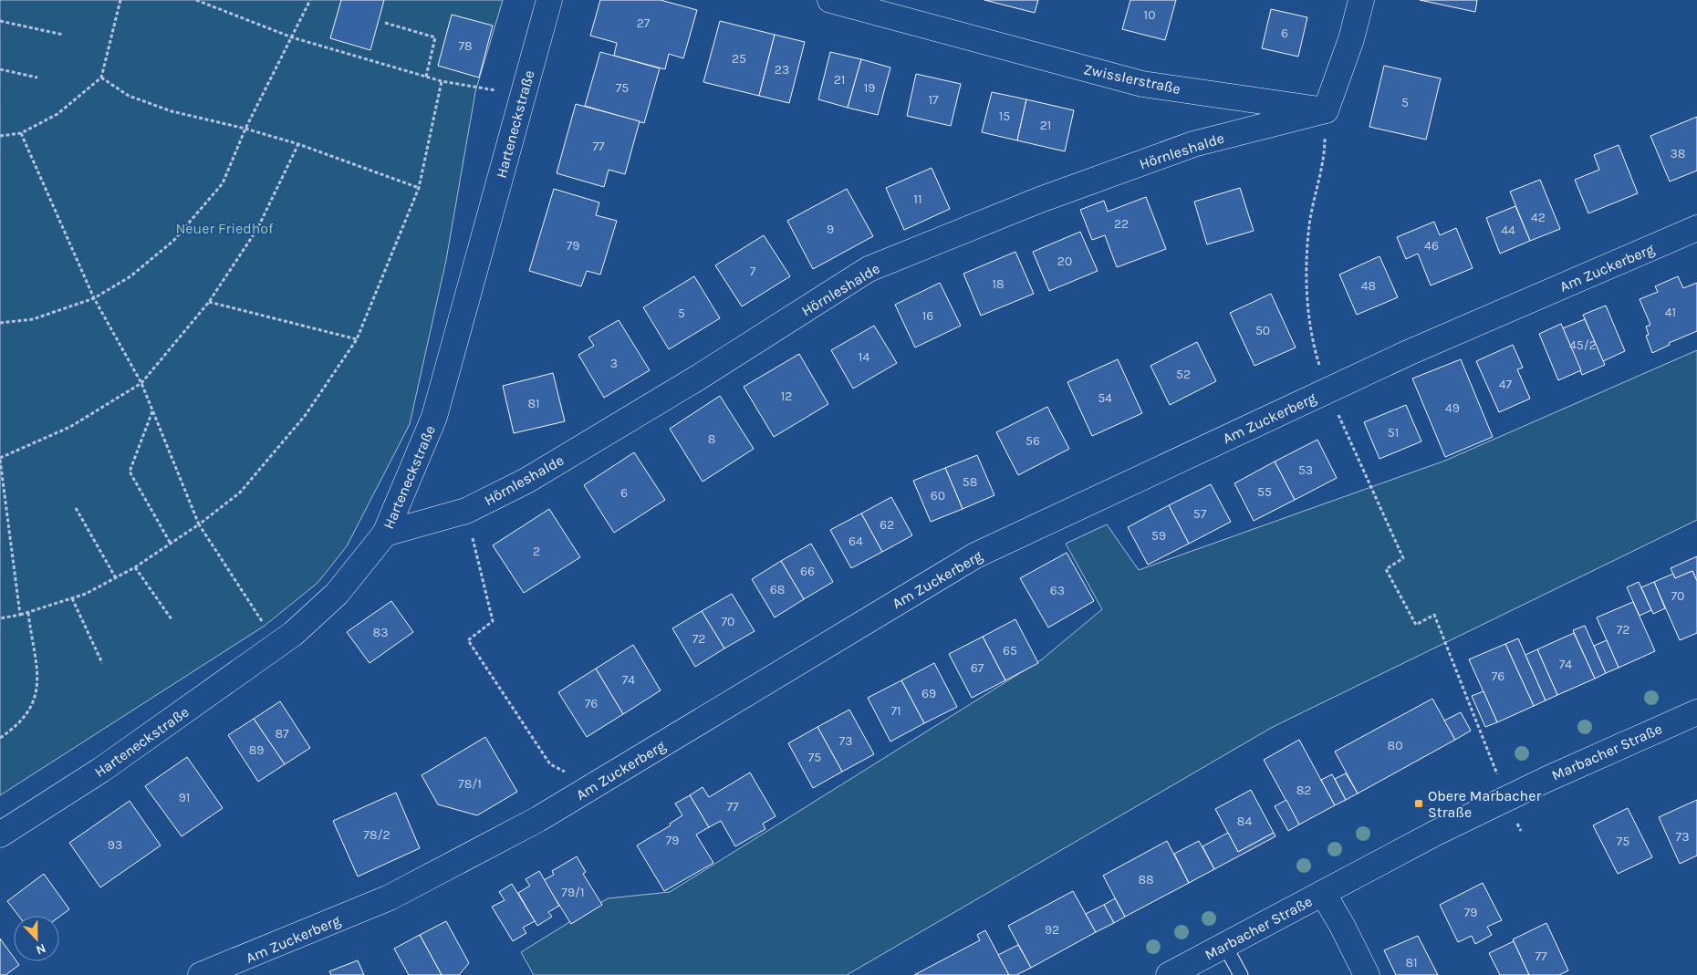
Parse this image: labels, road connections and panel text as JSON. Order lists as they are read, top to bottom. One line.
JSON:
{"streets":{"street":["Zwisslerstraße","Harteneckstraße","Hörnleshalde","Am Zuckerberg","Marbacher Straße"]},"crossings":[["Zwisslerstraße","Hörnleshalde"],["Harteneckstraße","Hörnleshalde"]],"parks":["Neuer Friedhof"],"places":{"transit":["Obere Marbacher Straße"]},"house_numbers":["10","27","6","78","25","23","21","75","19","17","5","15","21","77","38","11","42","22","9","44","79","46","20","7","18","48","41","5","16","50","45/2","14","3","52","47","12","54","81","49","51","8","56","53","58","55","6","60","57","62","59","64","2","66","68","63","70","70","72","83","72","65","74","67","76","74","69","76","71","87","73","80","89","75","78/1","82","91","77","84","78/2","73","79","75","93","88","79/1","79","92","77","81"],"north":"bottom"}
